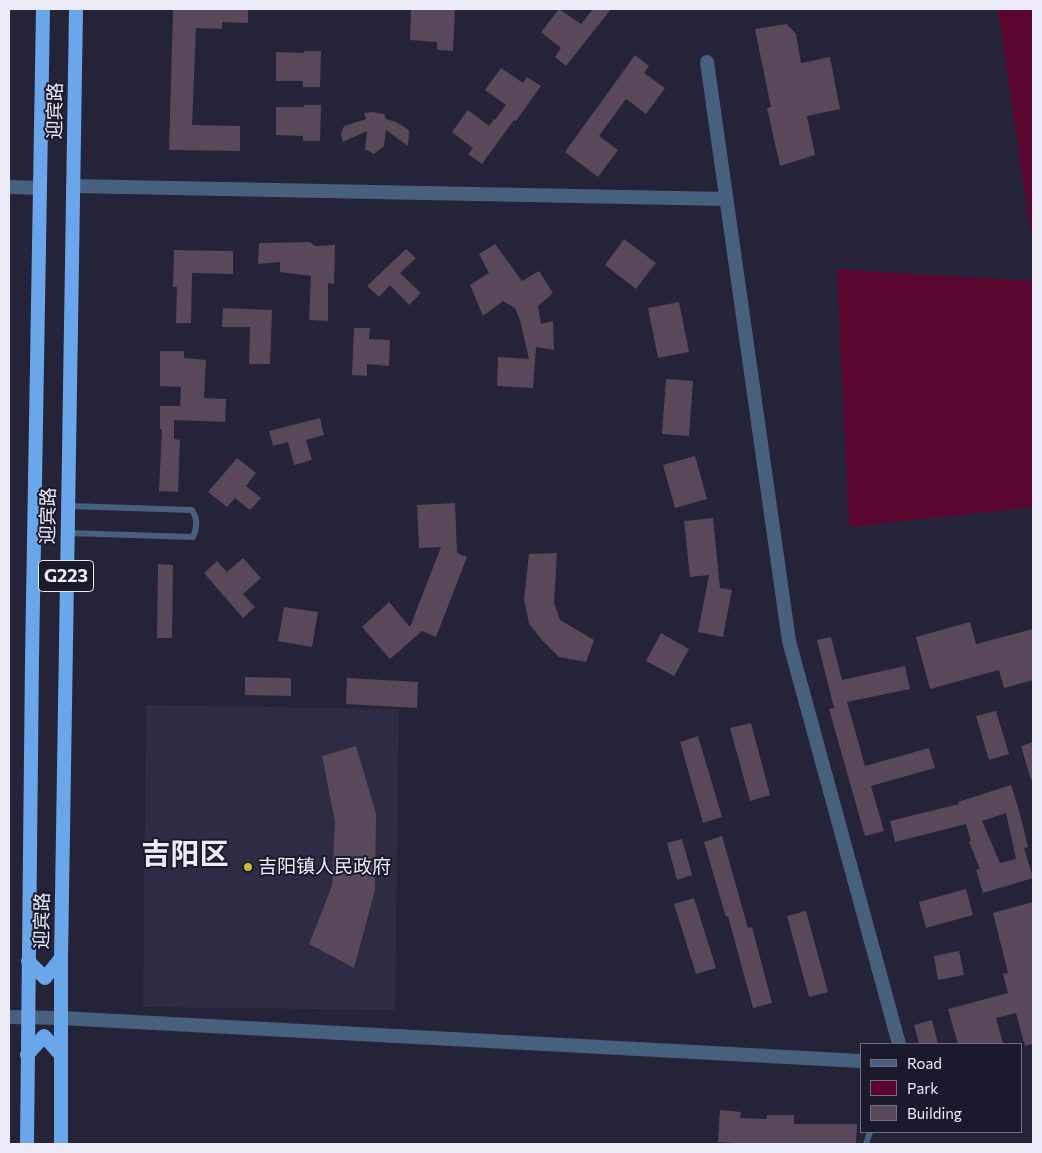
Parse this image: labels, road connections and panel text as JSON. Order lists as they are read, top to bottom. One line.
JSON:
{"streets":{"highway":["迎宾路","G223"]},"districts":["吉阳区"],"places":["吉阳镇人民政府"],"legend":["Road","Park","Building"]}
